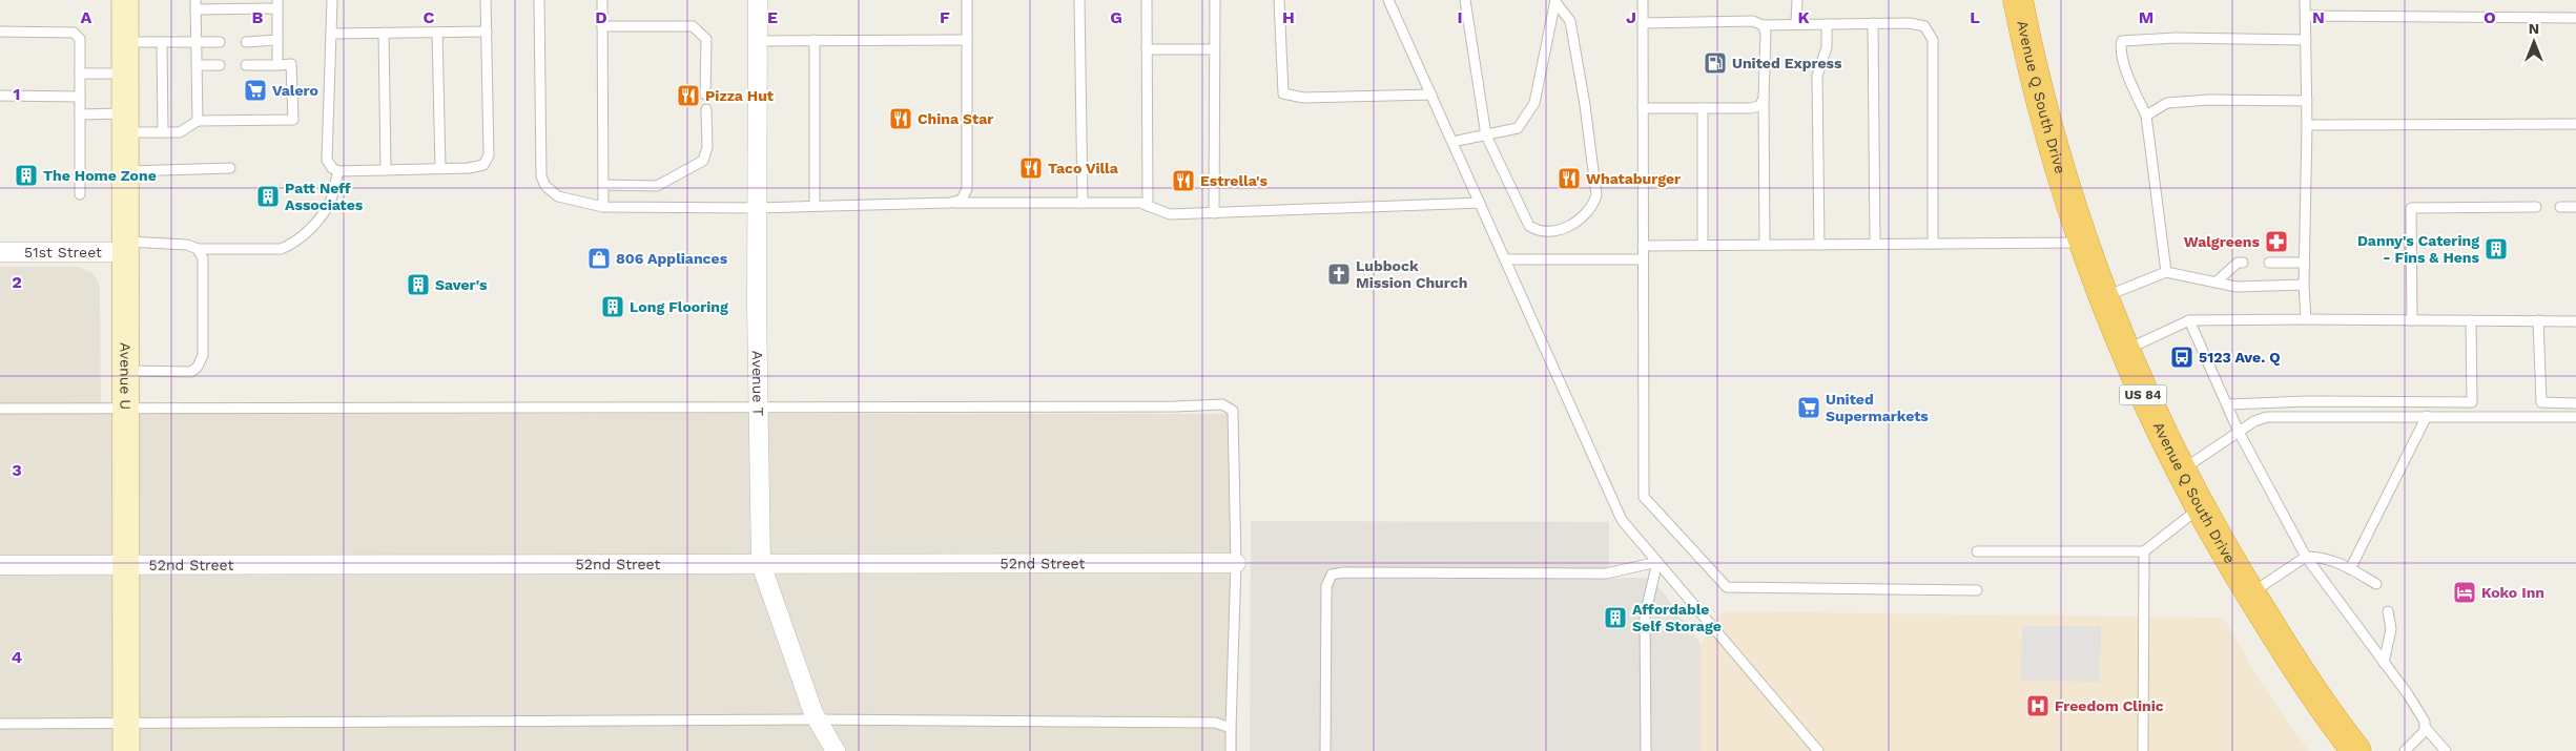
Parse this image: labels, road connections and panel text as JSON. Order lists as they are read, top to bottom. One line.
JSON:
{"streets":{"highway":["Avenue Q South Drive","US 84"],"street":["51st Street","Avenue U","Avenue T","52nd Street"]},"crossings":[["51st Street","Avenue U"],["Avenue U","52nd Street"],["Avenue T","52nd Street"]],"places":{"fuel station":["United Express"],"supermarket":["Valero","United Supermarkets"],"restaurant":["Pizza Hut","China Star","Taco Villa","Whataburger","Estrella's"],"building":["The Home Zone","Patt Neff Associates","Danny's Catering - Fins & Hens","Saver's","Long Flooring","Affordable Self Storage"],"pharmacy":["Walgreens"],"shop":["806 Appliances"],"church":["Lubbock Mission Church"],"bus stop":["5123 Ave. Q"],"hotel":["Koko Inn"],"hospital":["Freedom Clinic"]},"north":"top","grid":{"columns":["A","B","C","D","E","F","G","H","I","J","K","L","M","N","O"],"rows":["1","2","3","4"]}}
